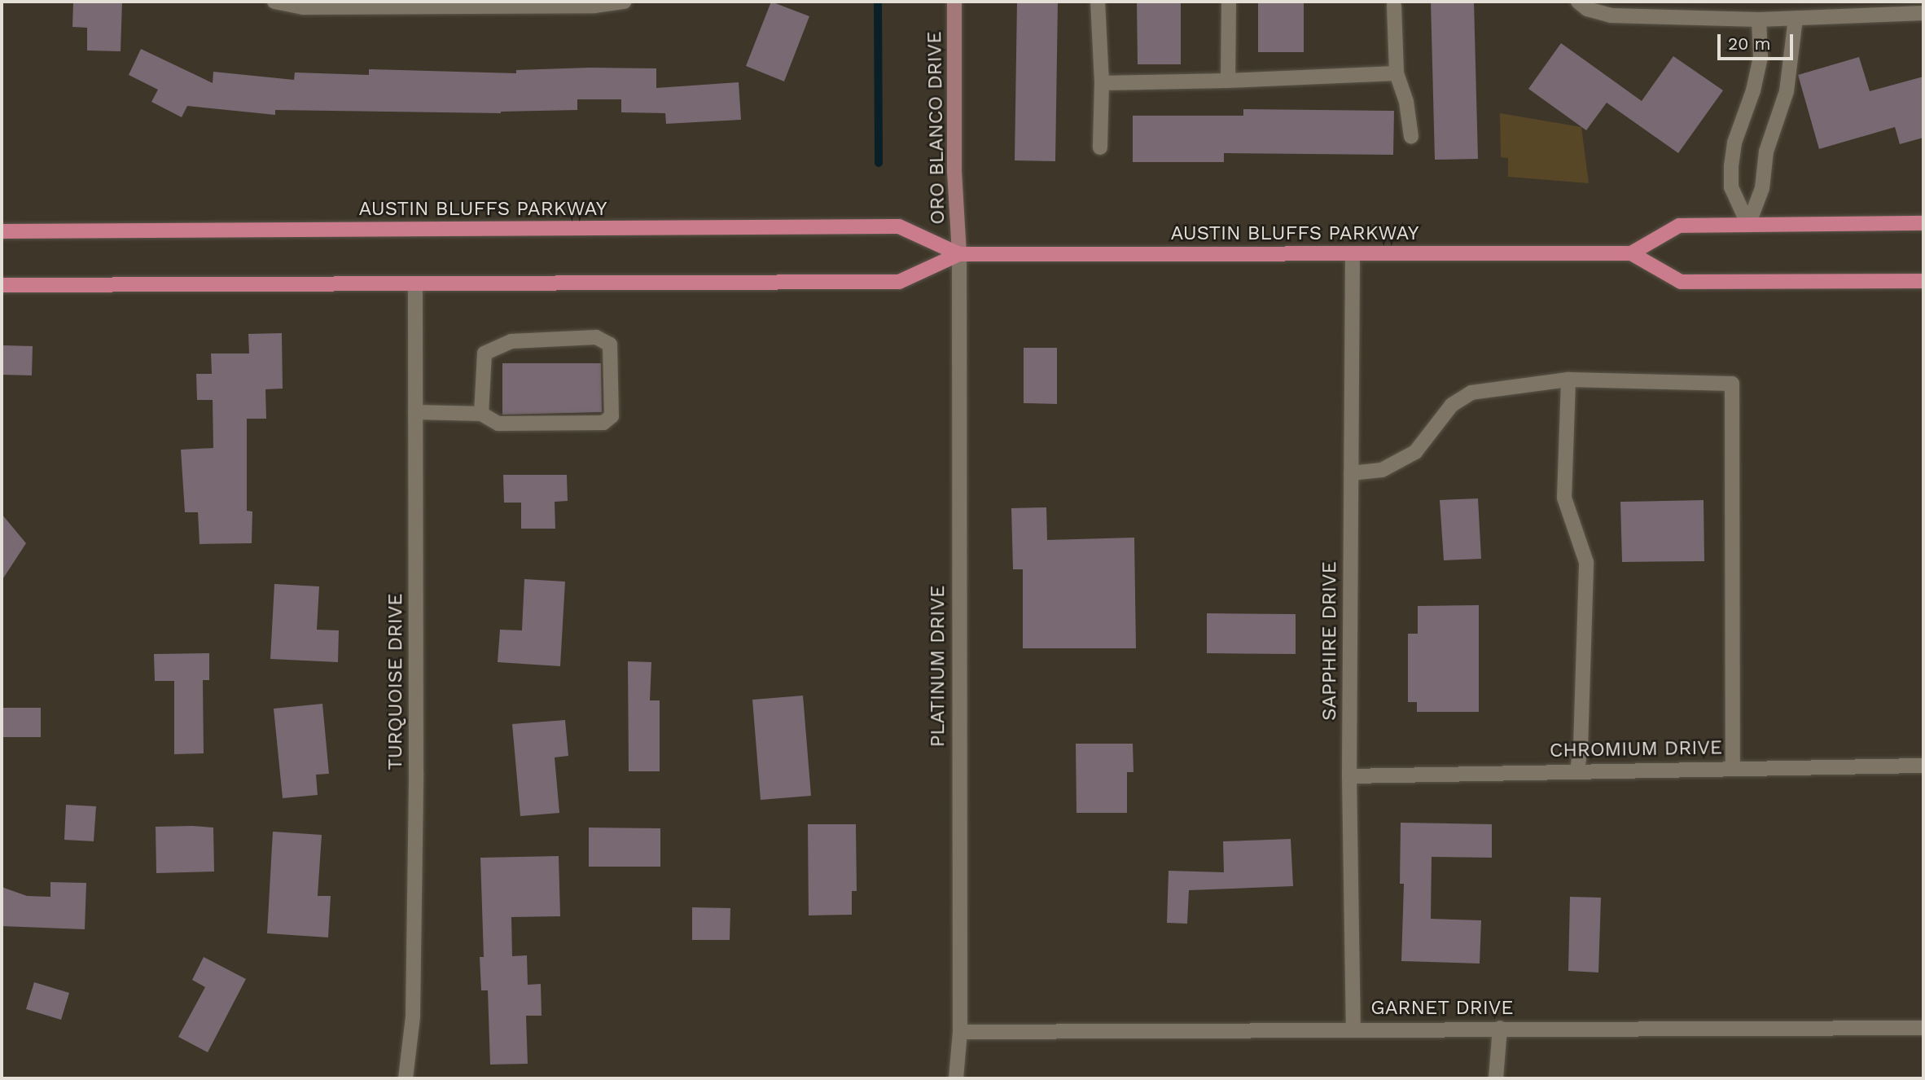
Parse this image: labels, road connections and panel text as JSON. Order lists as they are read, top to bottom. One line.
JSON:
{"streets":{"main road":["AUSTIN BLUFFS PARKWAY"],"street":["ORO BLANCO DRIVE","SAPPHIRE DRIVE","PLATINUM DRIVE","TURQUOISE DRIVE","CHROMIUM DRIVE","GARNET DRIVE"]},"crossings":[["ORO BLANCO DRIVE","AUSTIN BLUFFS PARKWAY"],["ORO BLANCO DRIVE","PLATINUM DRIVE"],["AUSTIN BLUFFS PARKWAY","SAPPHIRE DRIVE"],["AUSTIN BLUFFS PARKWAY","PLATINUM DRIVE"],["AUSTIN BLUFFS PARKWAY","TURQUOISE DRIVE"],["SAPPHIRE DRIVE","CHROMIUM DRIVE"],["SAPPHIRE DRIVE","GARNET DRIVE"],["PLATINUM DRIVE","GARNET DRIVE"]],"scale_bar":"20 m"}
